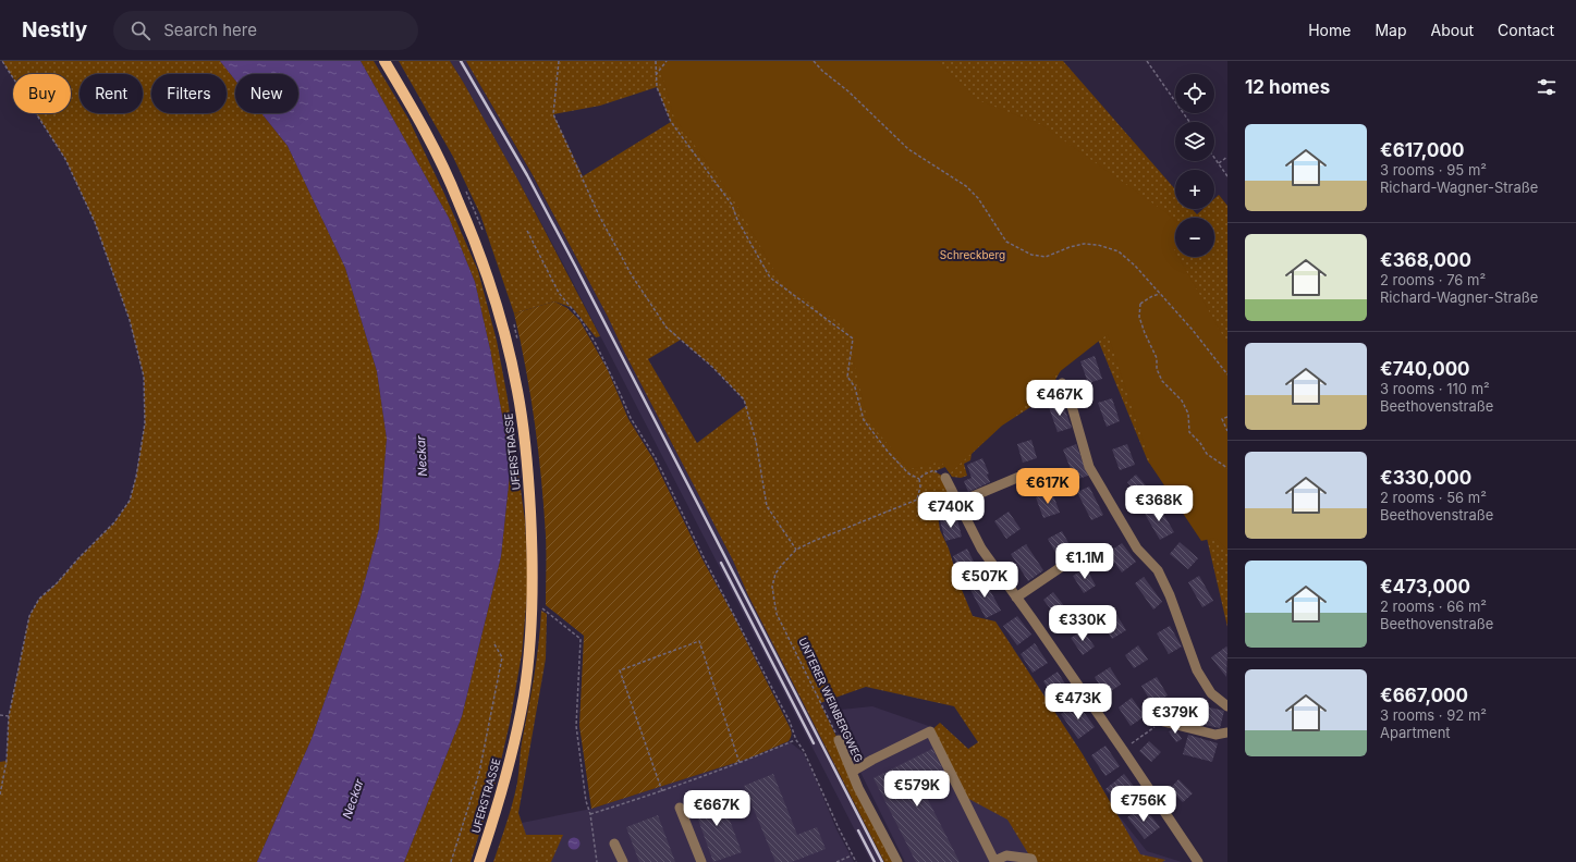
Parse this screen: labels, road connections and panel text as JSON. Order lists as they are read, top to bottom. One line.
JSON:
{"streets":{"main road":["UFERSTRASSE"],"street":["UNTERER WEINBERGWEG"]},"water":["Neckar"],"parks":["Schreckberg"],"page":{"header":"Nestly","search":"Search here","nav":["Home","Map","About","Contact"],"heading":"12 homes","map_buttons":["+","−"],"chip":["Buy","Rent","Filters","New"],"list":[{"name":"€617,000","note":"3 rooms · 95 m² · Richard-Wagner-Straße"},{"name":"€368,000","note":"2 rooms · 76 m² · Richard-Wagner-Straße"},{"name":"€740,000","note":"3 rooms · 110 m² · Beethovenstraße"},{"name":"€330,000","note":"2 rooms · 56 m² · Beethovenstraße"},{"name":"€473,000","note":"2 rooms · 66 m² · Beethovenstraße"},{"name":"€667,000","note":"3 rooms · 92 m² · Apartment"}],"price":["€467K","€617K","€368K","€740K","€1.1M","€507K","€330K","€473K","€379K","€579K","€756K","€667K"]}}
